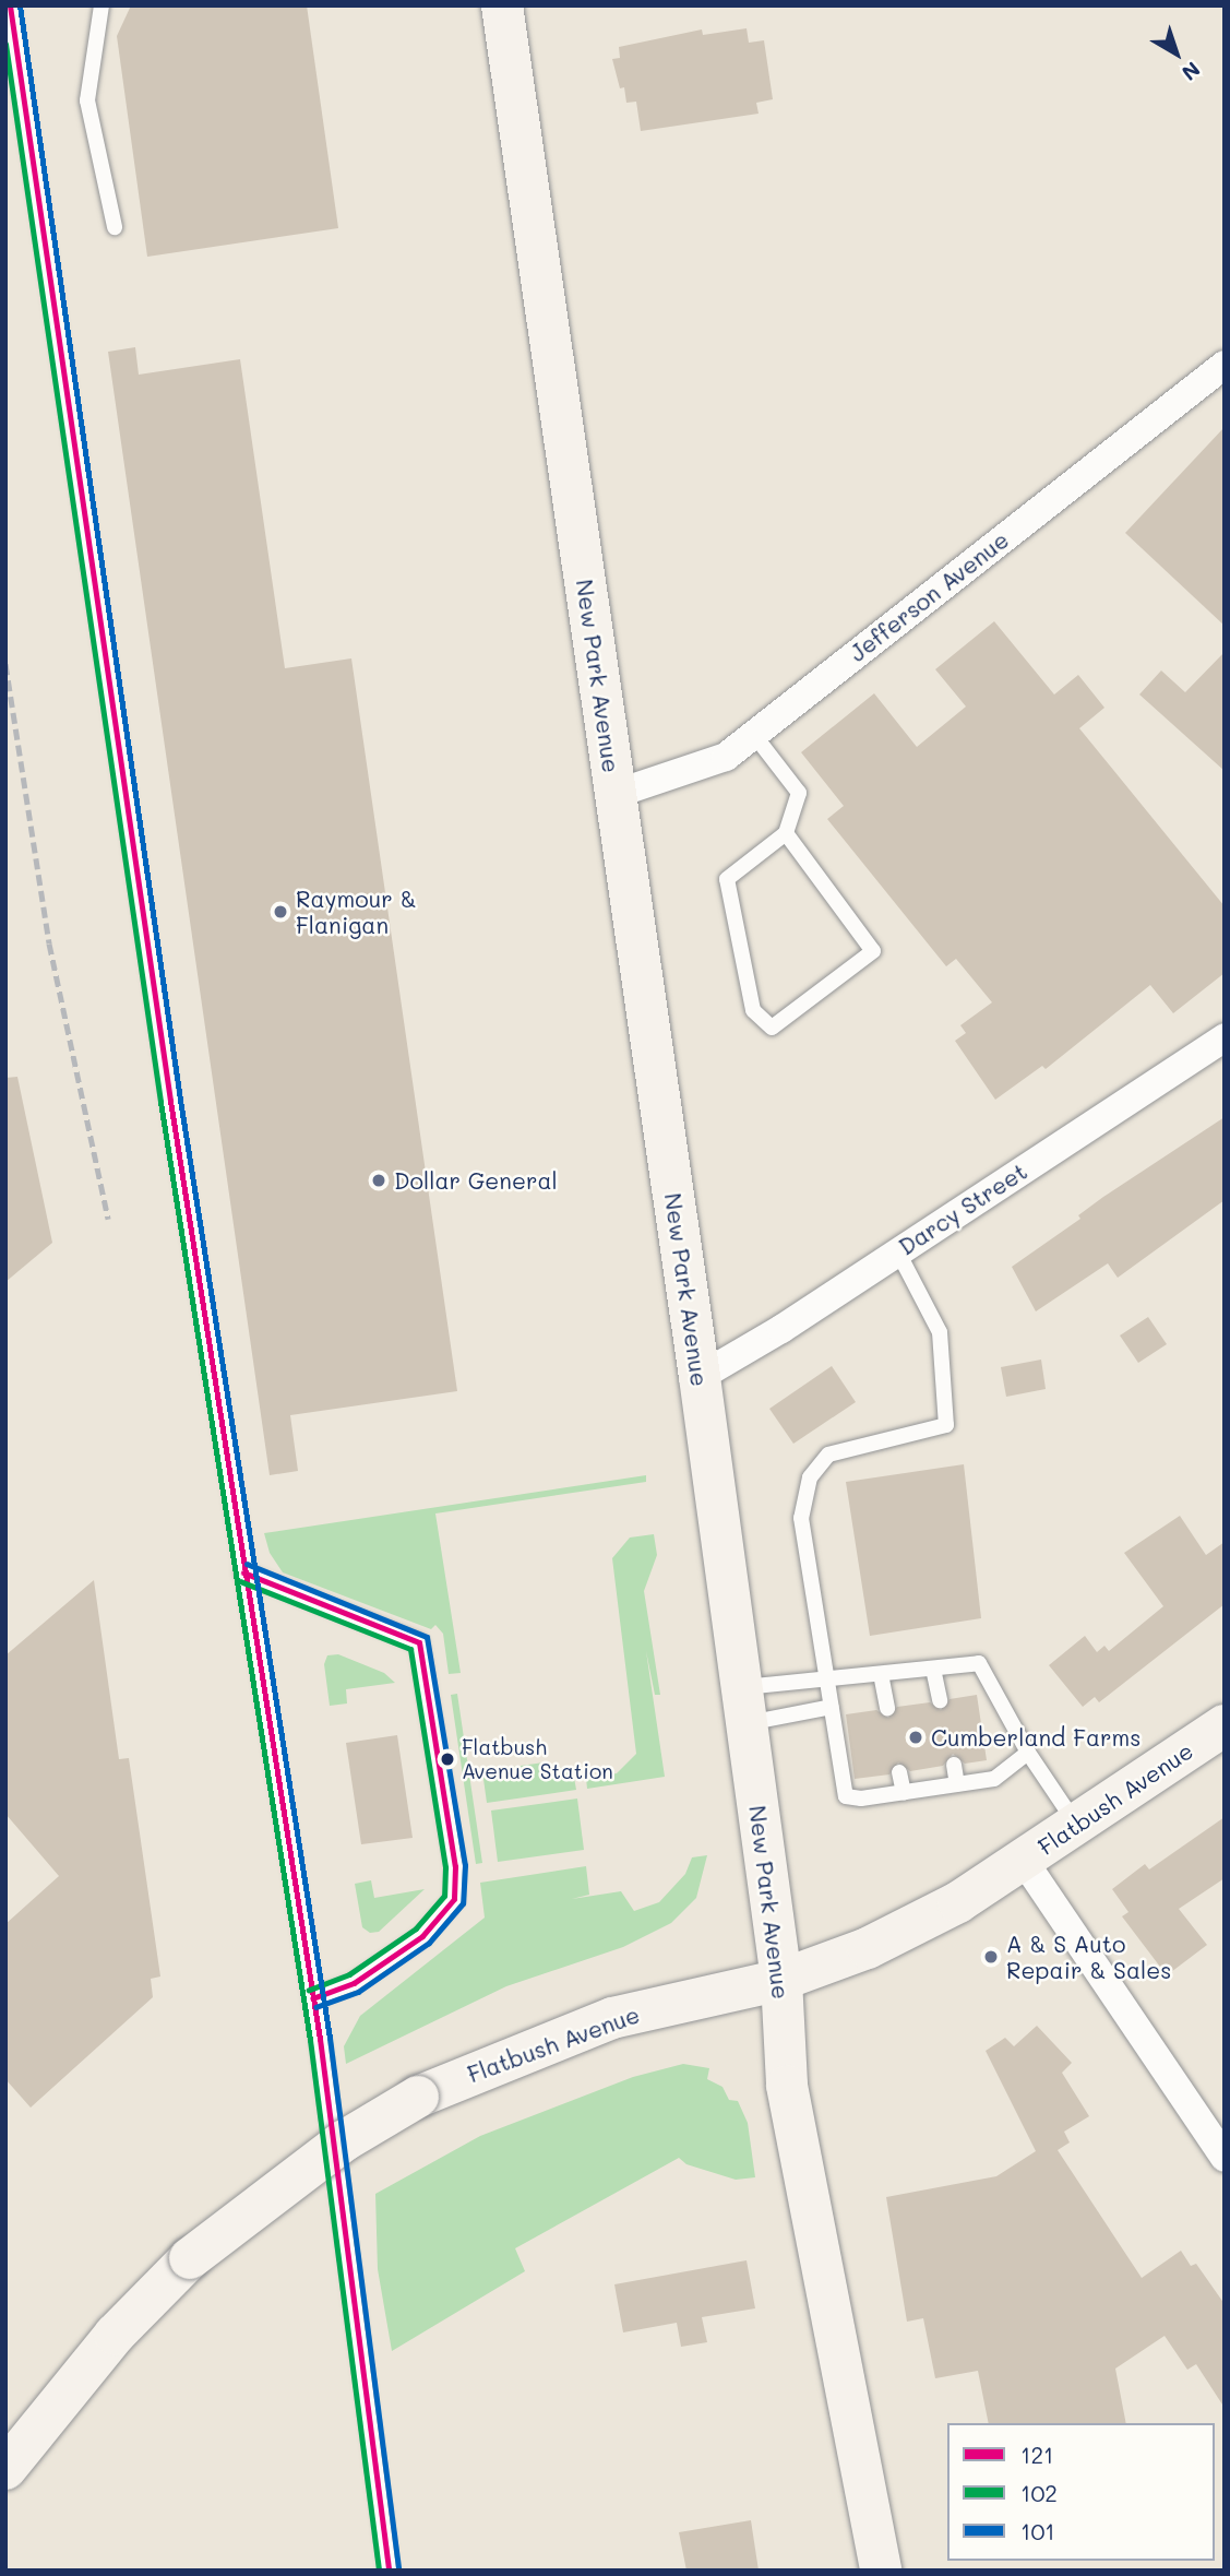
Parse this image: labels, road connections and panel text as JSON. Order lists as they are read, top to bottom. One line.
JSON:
{"streets":{"main road":["New Park Avenue","Flatbush Avenue"],"street":["Jefferson Avenue","Darcy Street"]},"crossings":[["Jefferson Avenue","New Park Avenue"],["New Park Avenue","Darcy Street"],["New Park Avenue","Flatbush Avenue"]],"places":["Raymour & Flanigan","Dollar General","Cumberland Farms","Flatbush Avenue Station","A & S Auto Repair & Sales"],"lines":["transit line 121","transit line 101","transit line 102"],"legend":["121","102","101"],"north":"bottom right"}
